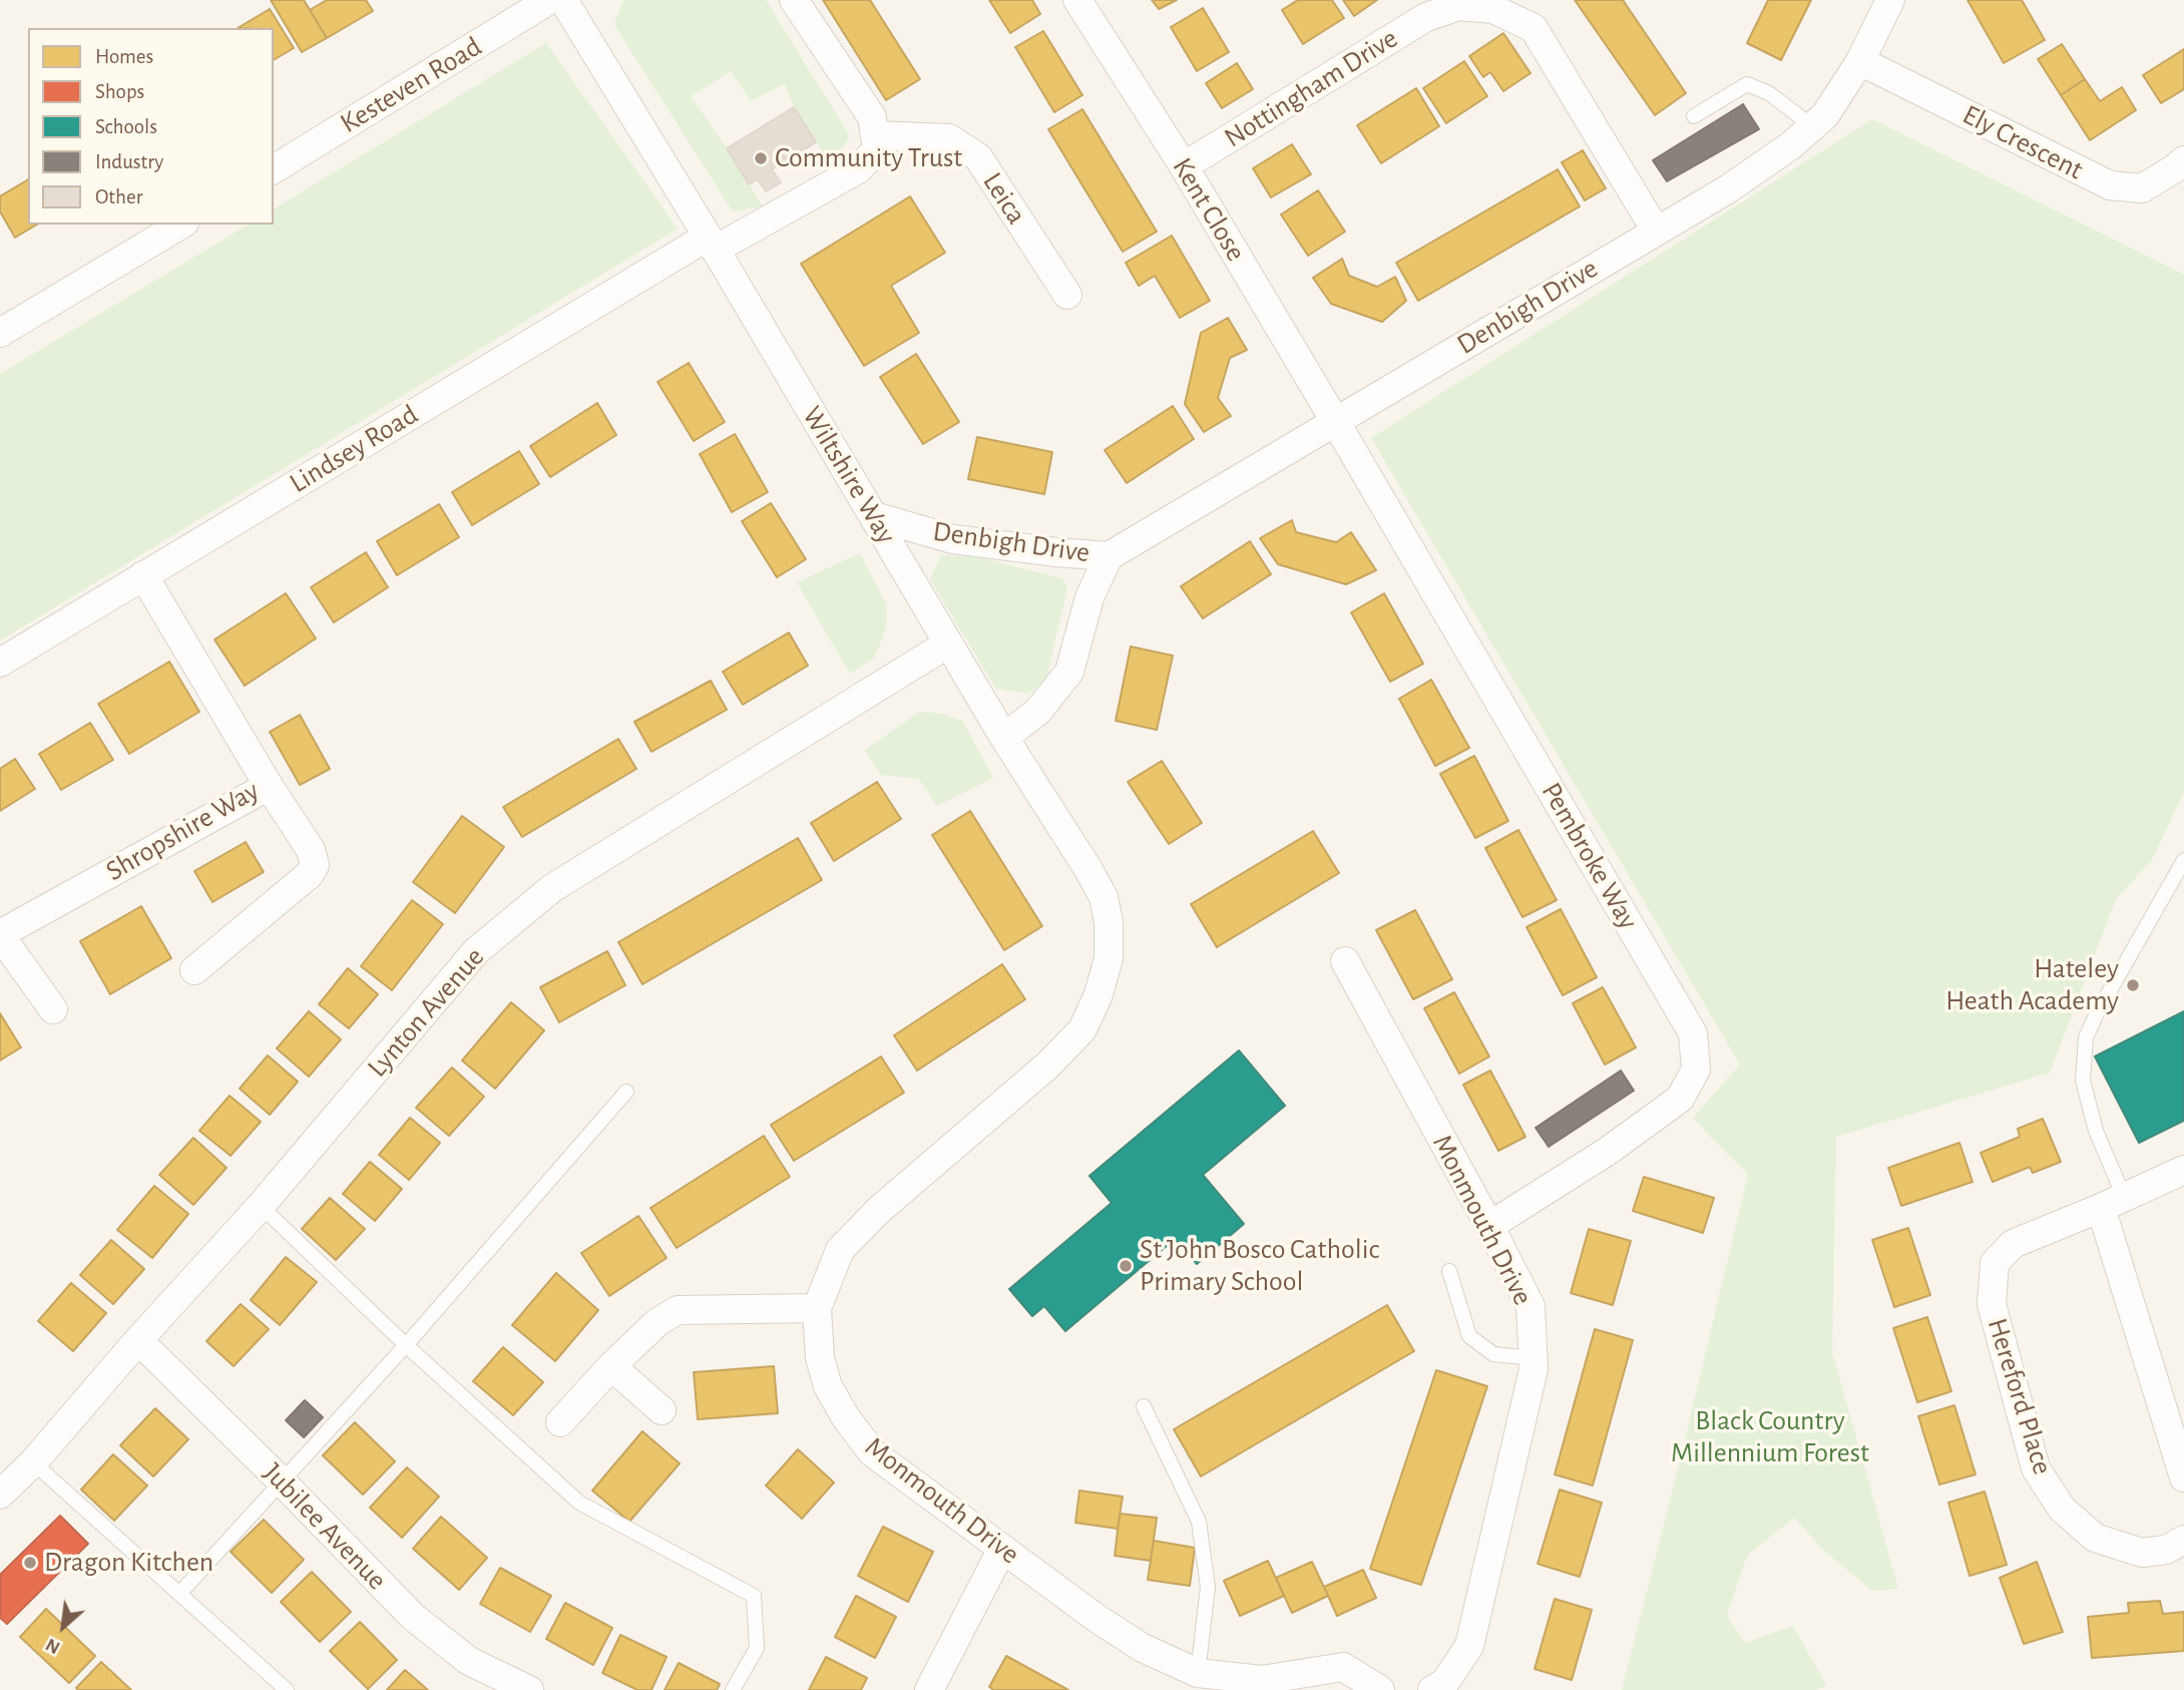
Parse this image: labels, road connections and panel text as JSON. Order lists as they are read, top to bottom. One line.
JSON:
{"streets":{"street":["Kesteven Road","Nottingham Drive","Ely Crescent","Leica","Kent Close","Denbigh Drive","Lindsey Road","Wiltshire Way","Shropshire Way","Pembroke Way","Lynton Avenue","Monmouth Drive","Hereford Place","Jubilee Avenue"]},"crossings":[["Nottingham Drive","Kent Close"],["Nottingham Drive","Denbigh Drive"],["Ely Crescent","Denbigh Drive"],["Leica","Lindsey Road"],["Kent Close","Denbigh Drive"],["Kent Close","Pembroke Way"],["Denbigh Drive","Wiltshire Way"],["Denbigh Drive","Pembroke Way"],["Lindsey Road","Wiltshire Way"],["Lindsey Road","Shropshire Way"],["Wiltshire Way","Lynton Avenue"],["Wiltshire Way","Monmouth Drive"],["Pembroke Way","Monmouth Drive"],["Lynton Avenue","Jubilee Avenue"]],"parks":["Black Country Millennium Forest"],"places":["Community Trust","Hateley Heath Academy","St John Bosco Catholic Primary School","Dragon Kitchen"],"legend":["Homes","Shops","Schools","Industry","Other"],"north":"bottom left"}
